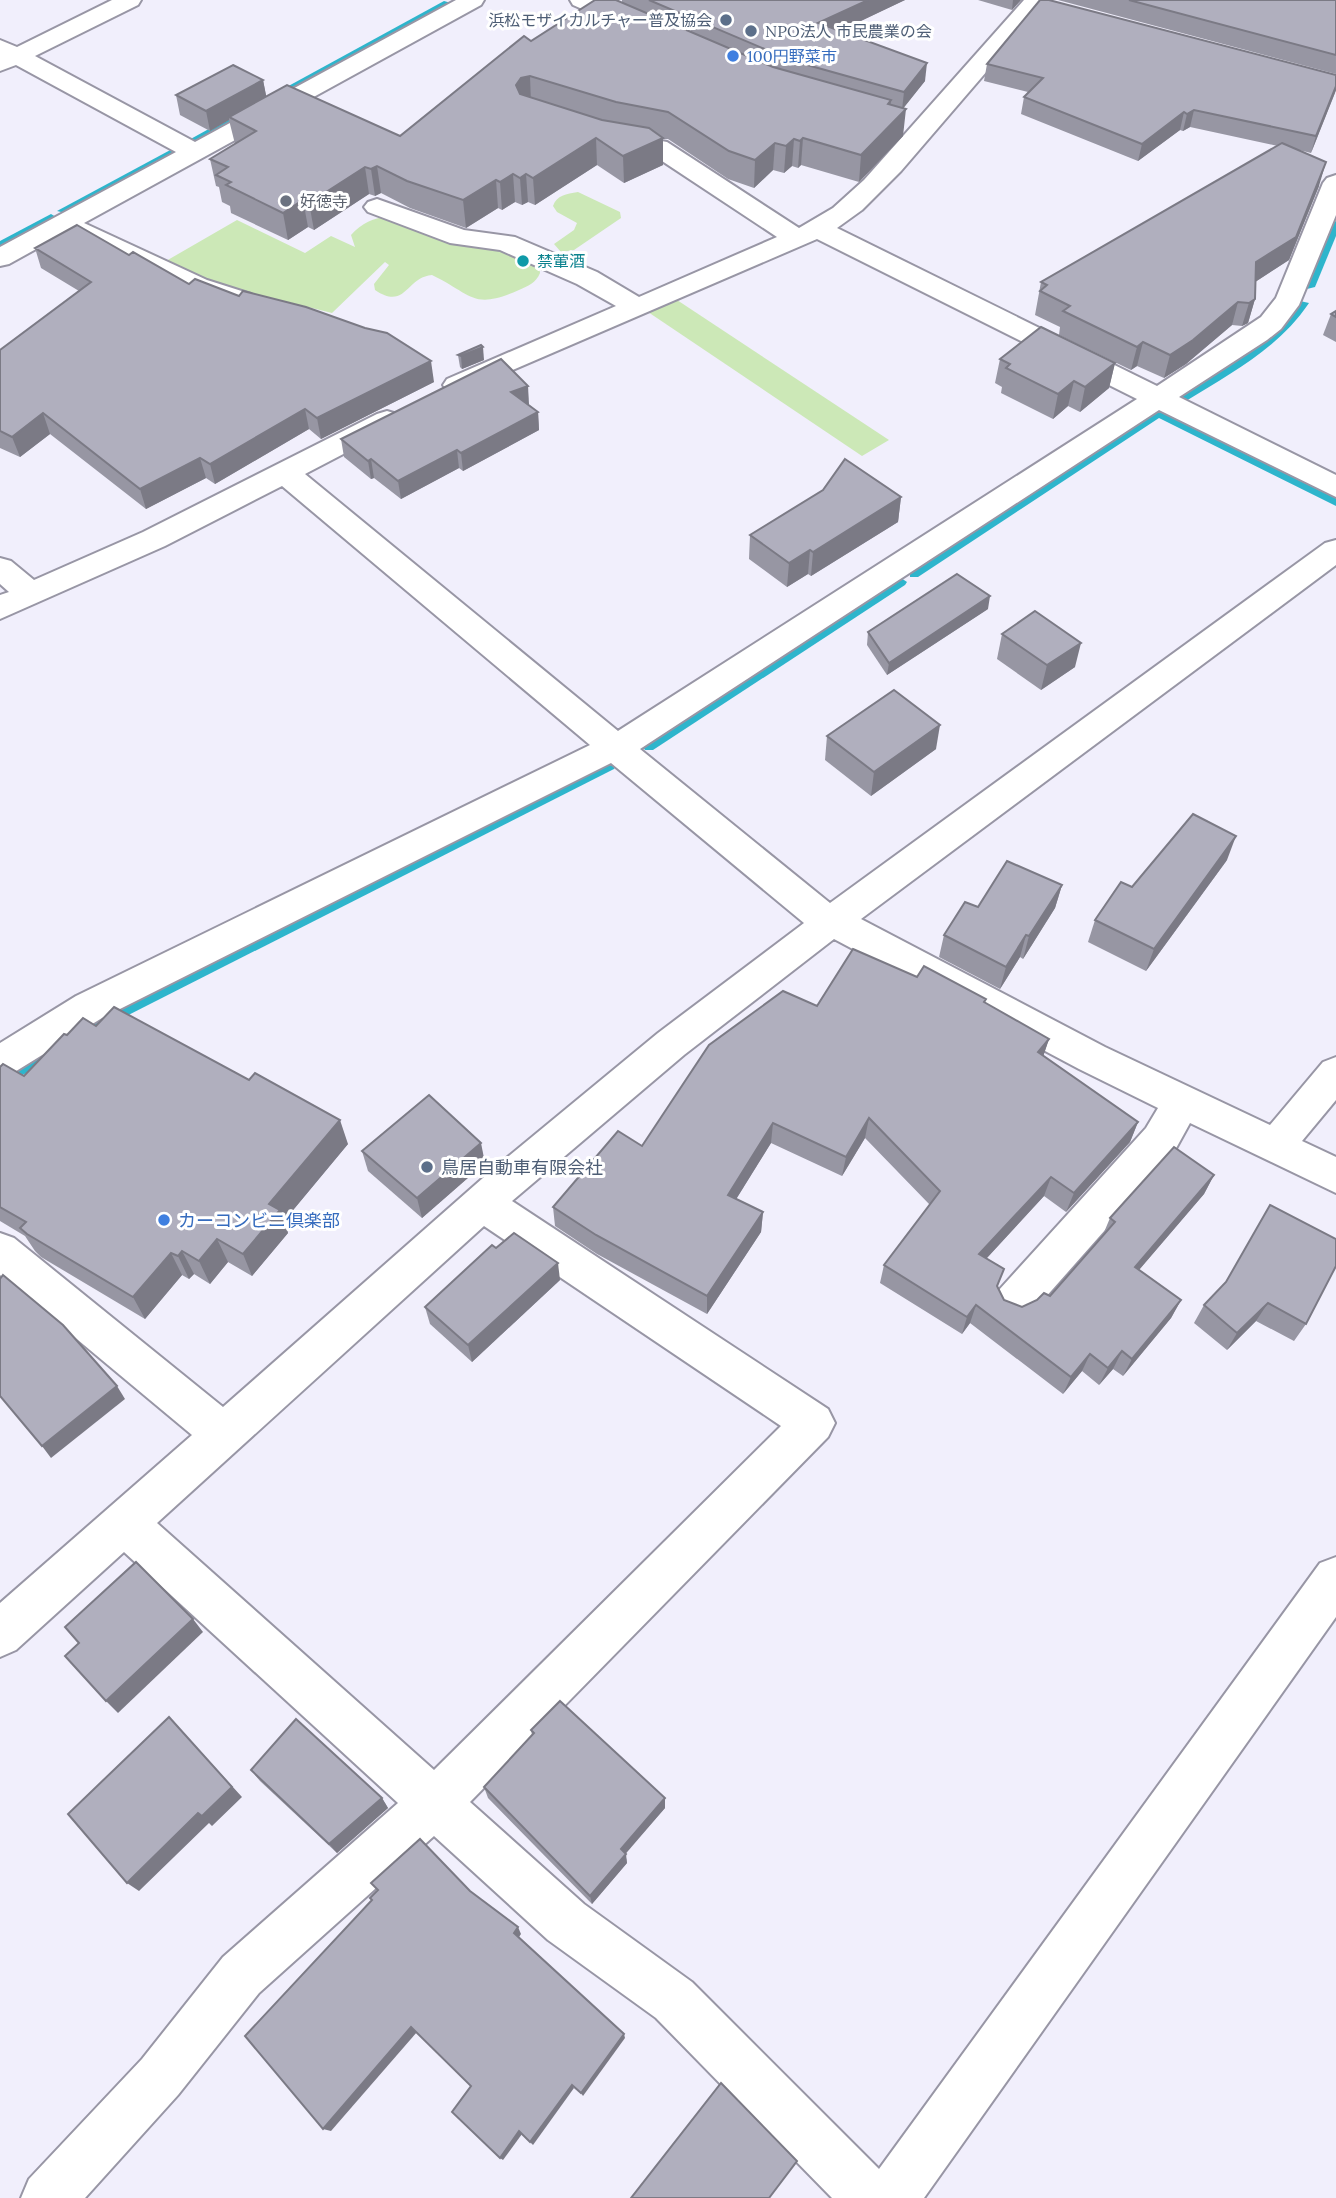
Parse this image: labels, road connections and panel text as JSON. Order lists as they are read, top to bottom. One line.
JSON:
{"places":["浜松モザイカルチャー普及協会","NPO法人 市民農業の会","100円野菜市","好徳寺","禁葷酒","鳥居自動車有限会社","カーコンビニ倶楽部"]}
